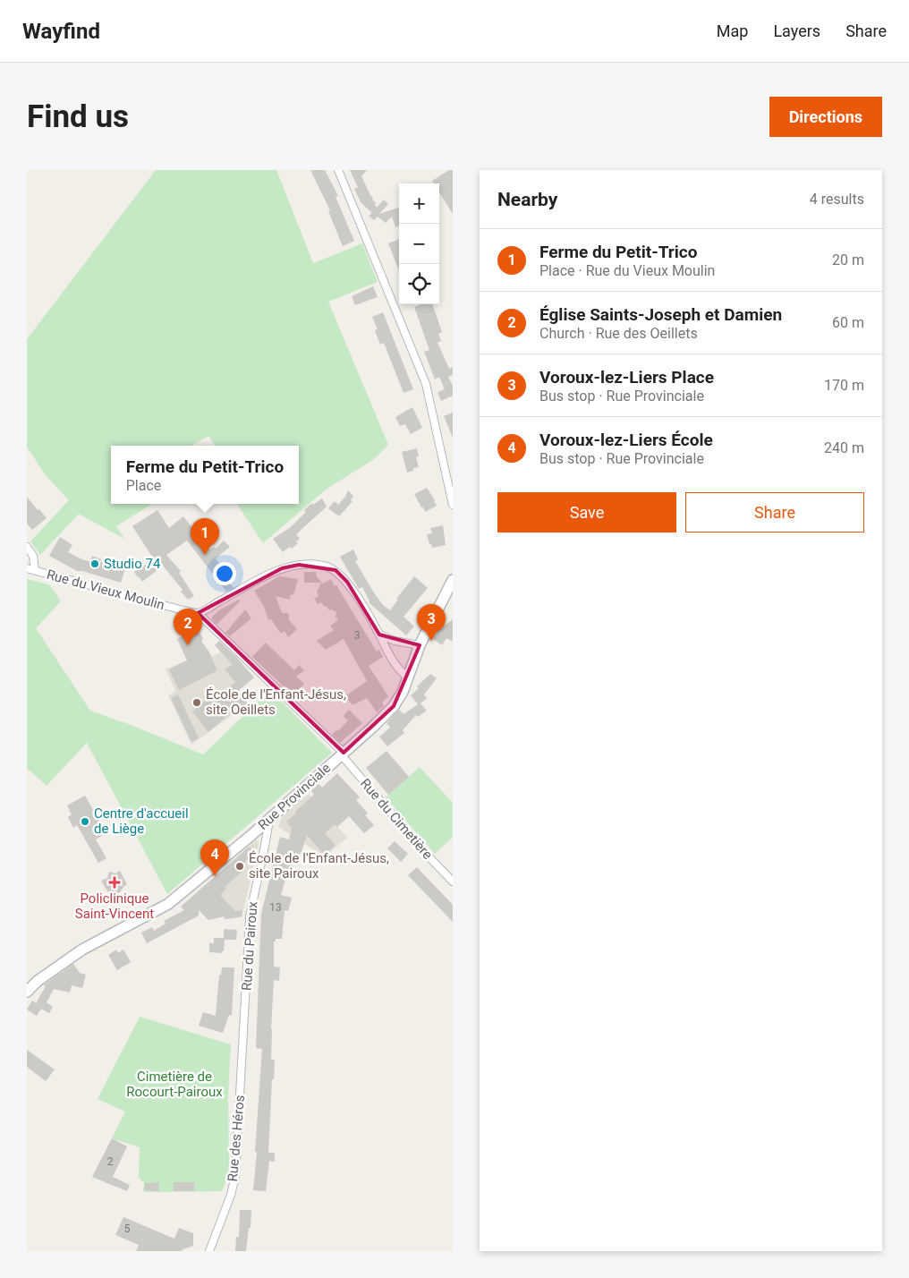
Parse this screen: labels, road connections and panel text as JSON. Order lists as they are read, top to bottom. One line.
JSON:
{"streets":{"main road":["Rue Provinciale"],"street":["Rue du Vieux Moulin","Rue du Cimetière","Rue du Pairoux","Rue des Héros"]},"crossings":[["Rue du Vieux Moulin","Rue du Cimetière"],["Rue Provinciale","Rue du Cimetière"],["Rue Provinciale","Rue du Pairoux"],["Rue du Pairoux","Rue des Héros"]],"parks":["Cimetière de Rocourt-Pairoux"],"places":{"other":["Studio 74","École de l'Enfant-Jésus, site Oeillets","Centre d'accueil de Liège","École de l'Enfant-Jésus, site Pairoux"],"health":["Policlinique Saint-Vincent"]},"house_numbers":["3","13","2","5"],"page":{"header":"Wayfind","nav":["Map","Layers","Share"],"buttons":["Directions",["Save","Share"]],"title":"Find us","heading":["Nearby","4 results"],"map_buttons":["+","−"],"list":[{"mark":"1","name":"Ferme du Petit-Trico","note":"Place · Rue du Vieux Moulin","value":"20 m"},{"mark":"2","name":"Église Saints-Joseph et Damien","note":"Church · Rue des Oeillets","value":"60 m"},{"mark":"3","name":"Voroux-lez-Liers Place","note":"Bus stop · Rue Provinciale","value":"170 m"},{"mark":"4","name":"Voroux-lez-Liers École","note":"Bus stop · Rue Provinciale","value":"240 m"}],"popup":["Ferme du Petit-Trico","Place"],"pins":["1","3","2","4"]}}
